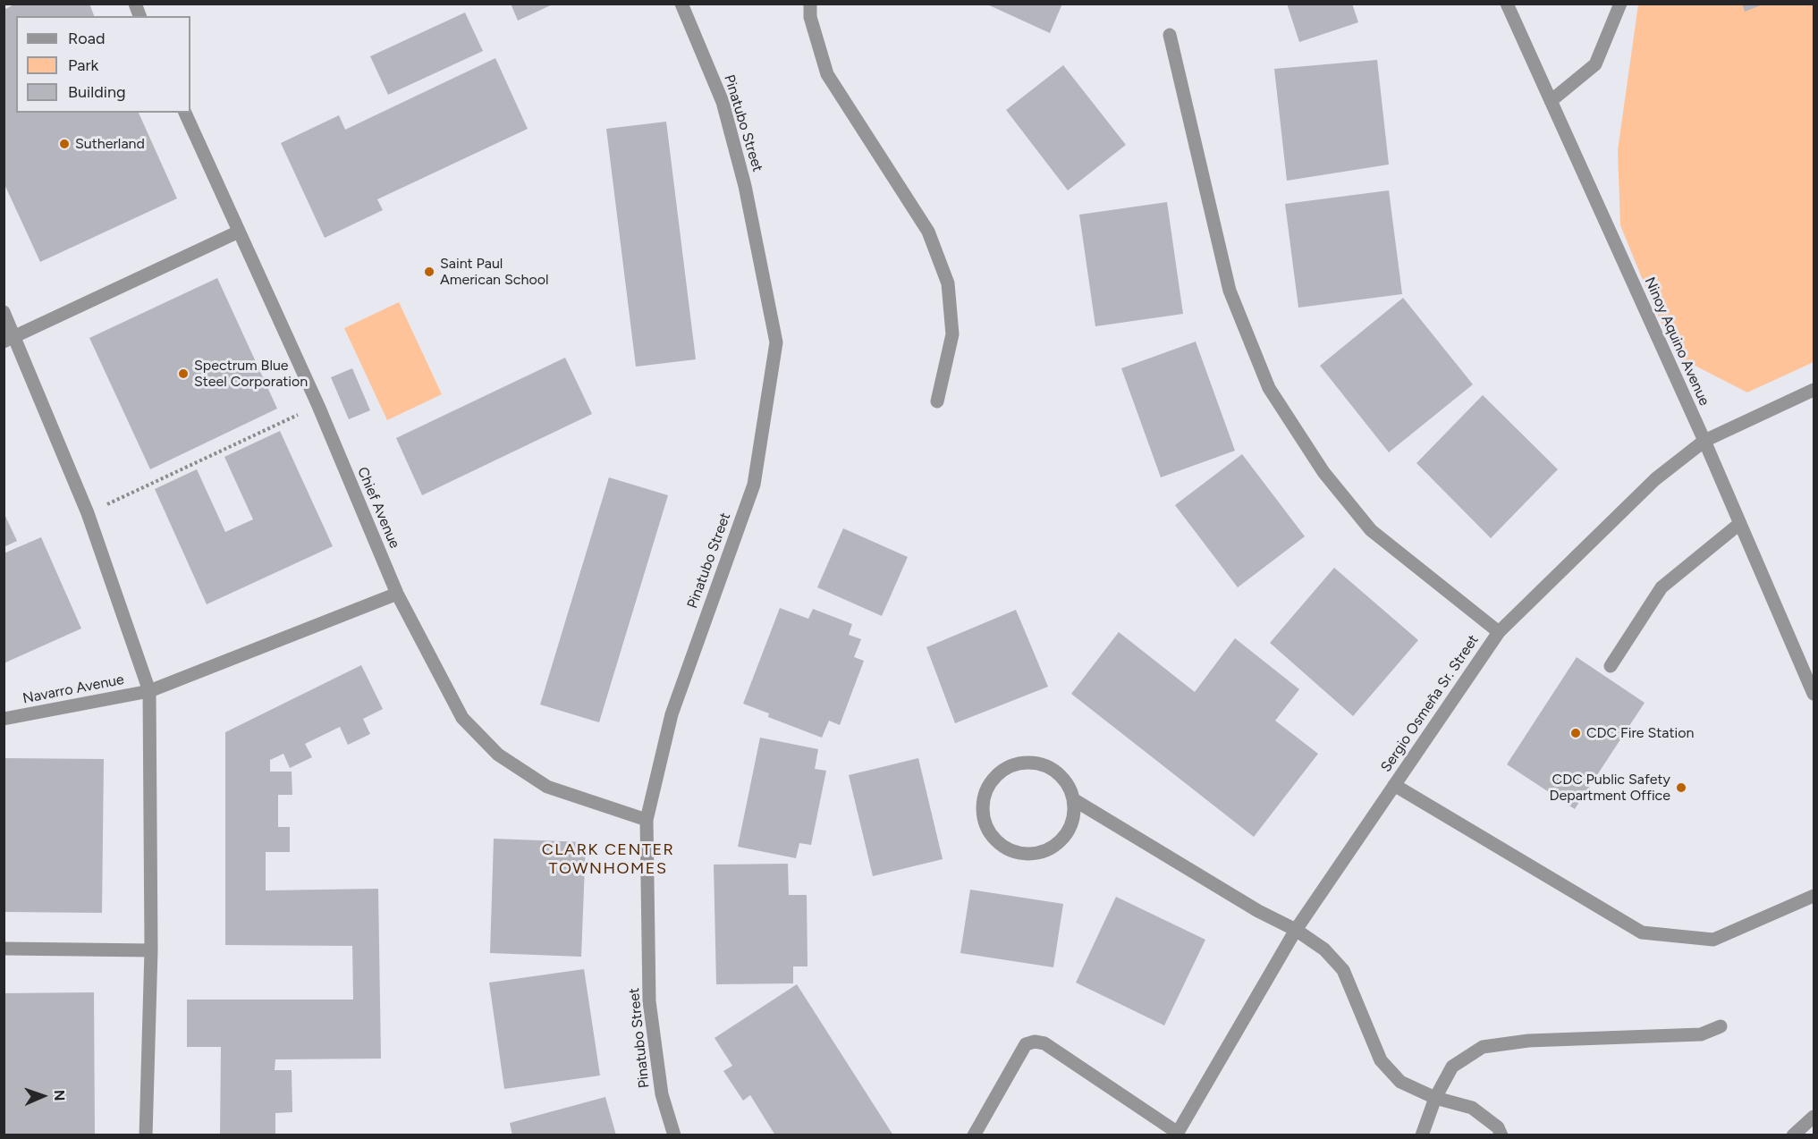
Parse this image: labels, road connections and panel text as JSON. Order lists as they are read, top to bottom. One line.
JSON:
{"streets":{"street":["Pinatubo Street","Ninoy Aquino Avenue","Chief Avenue","Navarro Avenue","Sergio Osmeña Sr. Street"]},"crossings":[["Pinatubo Street","Chief Avenue"],["Ninoy Aquino Avenue","Sergio Osmeña Sr. Street"],["Chief Avenue","Navarro Avenue"]],"districts":["CLARK CENTER TOWNHOMES"],"places":["Sutherland","Saint Paul American School","Spectrum Blue Steel Corporation","CDC Fire Station","CDC Public Safety Department Office"],"legend":["Road","Park","Building"],"north":"right"}
